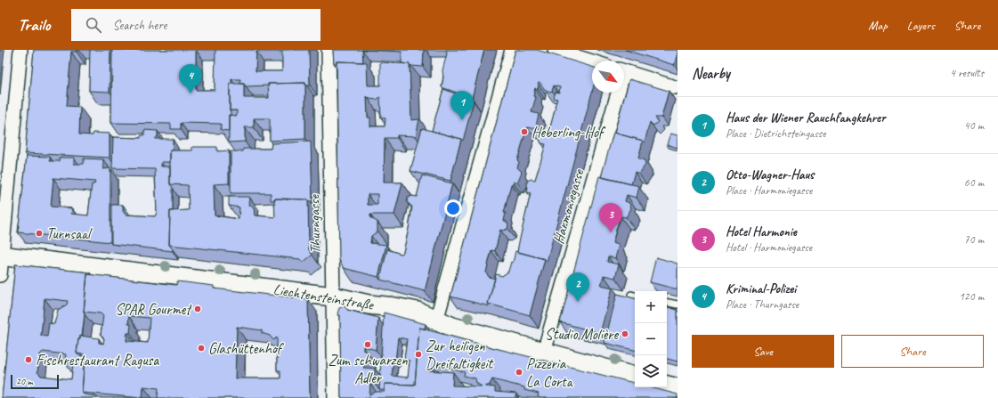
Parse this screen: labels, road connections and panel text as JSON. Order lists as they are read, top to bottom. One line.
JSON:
{"streets":{"street":["Harmoniegasse","Thurngasse","Liechtensteinstraße"]},"crossings":[["Harmoniegasse","Liechtensteinstraße"],["Thurngasse","Liechtensteinstraße"]],"places":["Heberling-Hof","Turnsaal","SPAR Gourmet","Studio Molière","Zum schwarzen Adler","Glashüttenhof","Zur heiligen Dreifaltigkeit","Fischrestaurant Ragusa","Pizzeria La Corta"],"scale_bar":"20 m","north":"bottom right","page":{"header":"Trailo","search":"Search here","nav":["Map","Layers","Share"],"heading":["Nearby","4 results"],"pins":["4","1","3","2"],"list":[{"mark":"1","name":"Haus der Wiener Rauchfangkehrer","note":"Place · Dietrichsteingasse","value":"40 m"},{"mark":"2","name":"Otto-Wagner-Haus","note":"Place · Harmoniegasse","value":"60 m"},{"mark":"3","name":"Hotel Harmonie","note":"Hotel · Harmoniegasse","value":"70 m"},{"mark":"4","name":"Kriminal-Polizei","note":"Place · Thurngasse","value":"120 m"}],"map_buttons":["+","−"],"buttons":["Save","Share"],"scale":"20 m"}}
